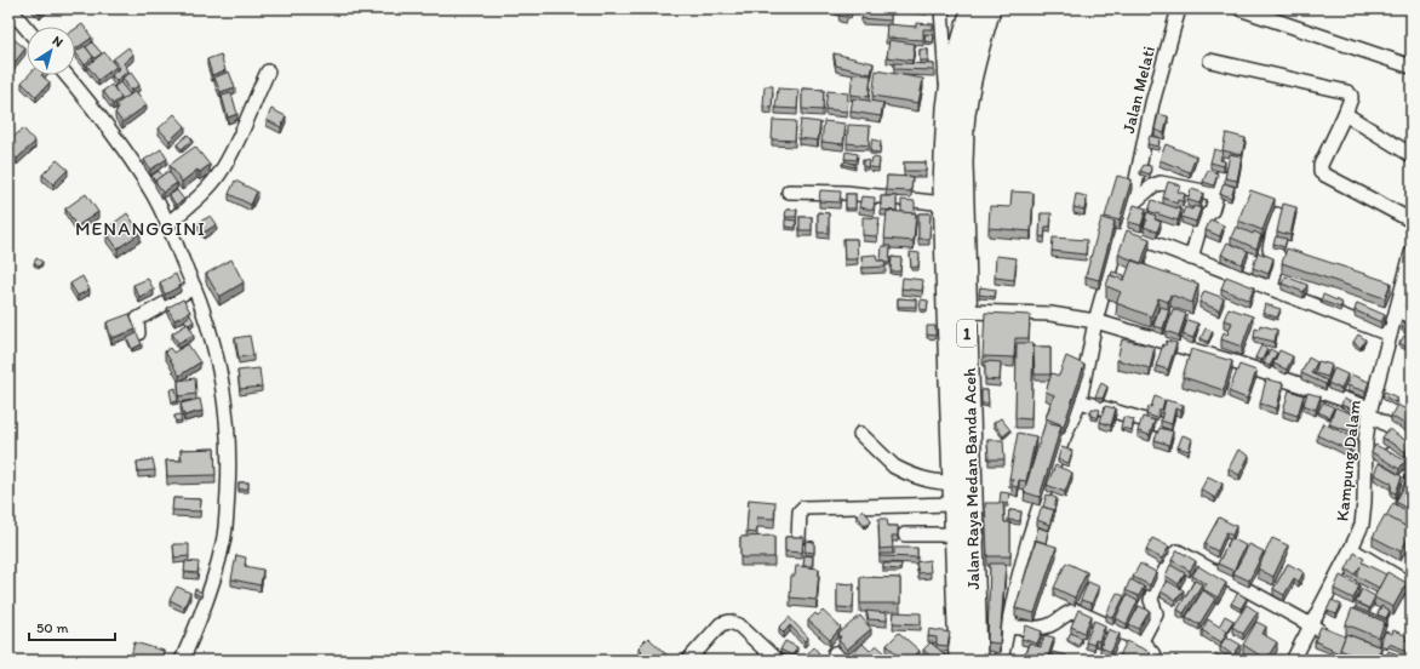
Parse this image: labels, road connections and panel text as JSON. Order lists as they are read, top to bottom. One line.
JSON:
{"streets":{"highway":["1","Jalan Raya Medan Banda Aceh"],"street":["Jalan Melati","Kampung Dalam"]},"districts":["MENANGGINI"],"scale_bar":"50 m","north":"top right"}
